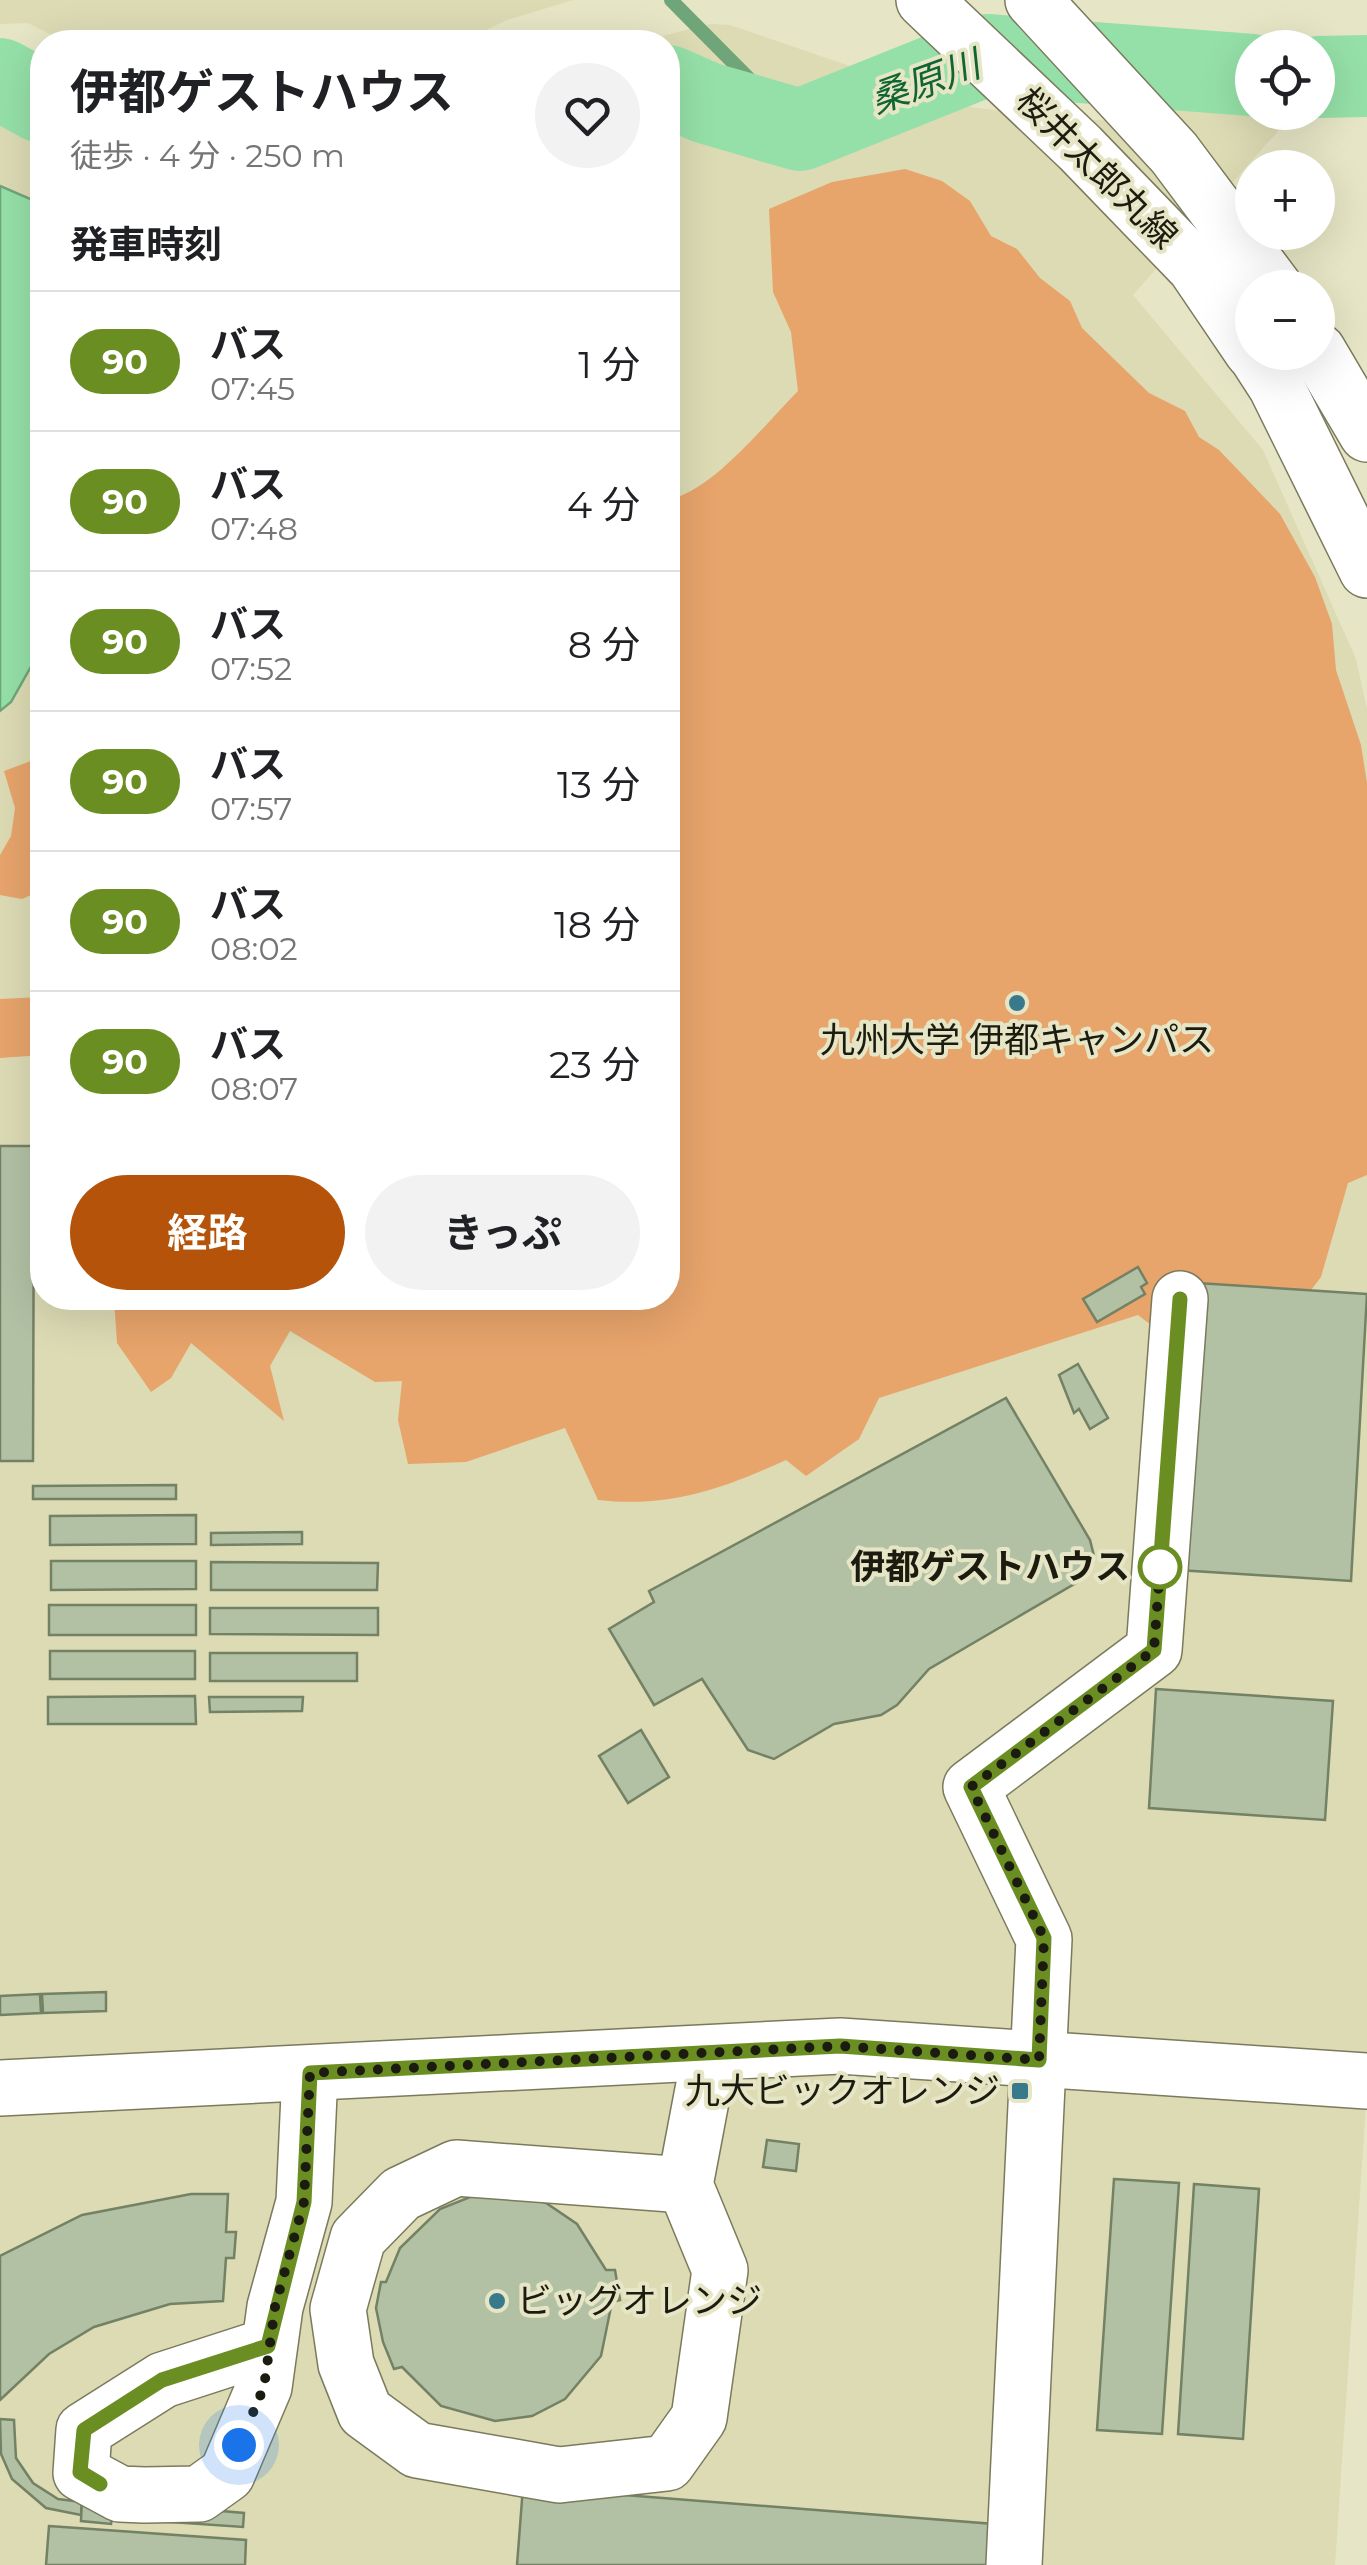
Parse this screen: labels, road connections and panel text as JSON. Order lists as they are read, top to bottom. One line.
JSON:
{"streets":{"street":["桜井太郎丸線"]},"water":["桑原川"],"places":{"other":["九州大学 伊都キャンパス","伊都ゲストハウス","ビッグオレンジ"],"transit":["九大ビックオレンジ"]},"lines":["bus line 90"],"page":{"map_buttons":["+","−"],"heading":[["伊都ゲストハウス","徒歩 · 4 分 · 250 m"],"発車時刻"],"list":[{"mark":"90","name":"バス","note":"07:45","value":"1 分"},{"mark":"90","name":"バス","note":"07:48","value":"4 分"},{"mark":"90","name":"バス","note":"07:52","value":"8 分"},{"mark":"90","name":"バス","note":"07:57","value":"13 分"},{"mark":"90","name":"バス","note":"08:02","value":"18 分"},{"mark":"90","name":"バス","note":"08:07","value":"23 分"}],"buttons":["経路","きっぷ"]}}
